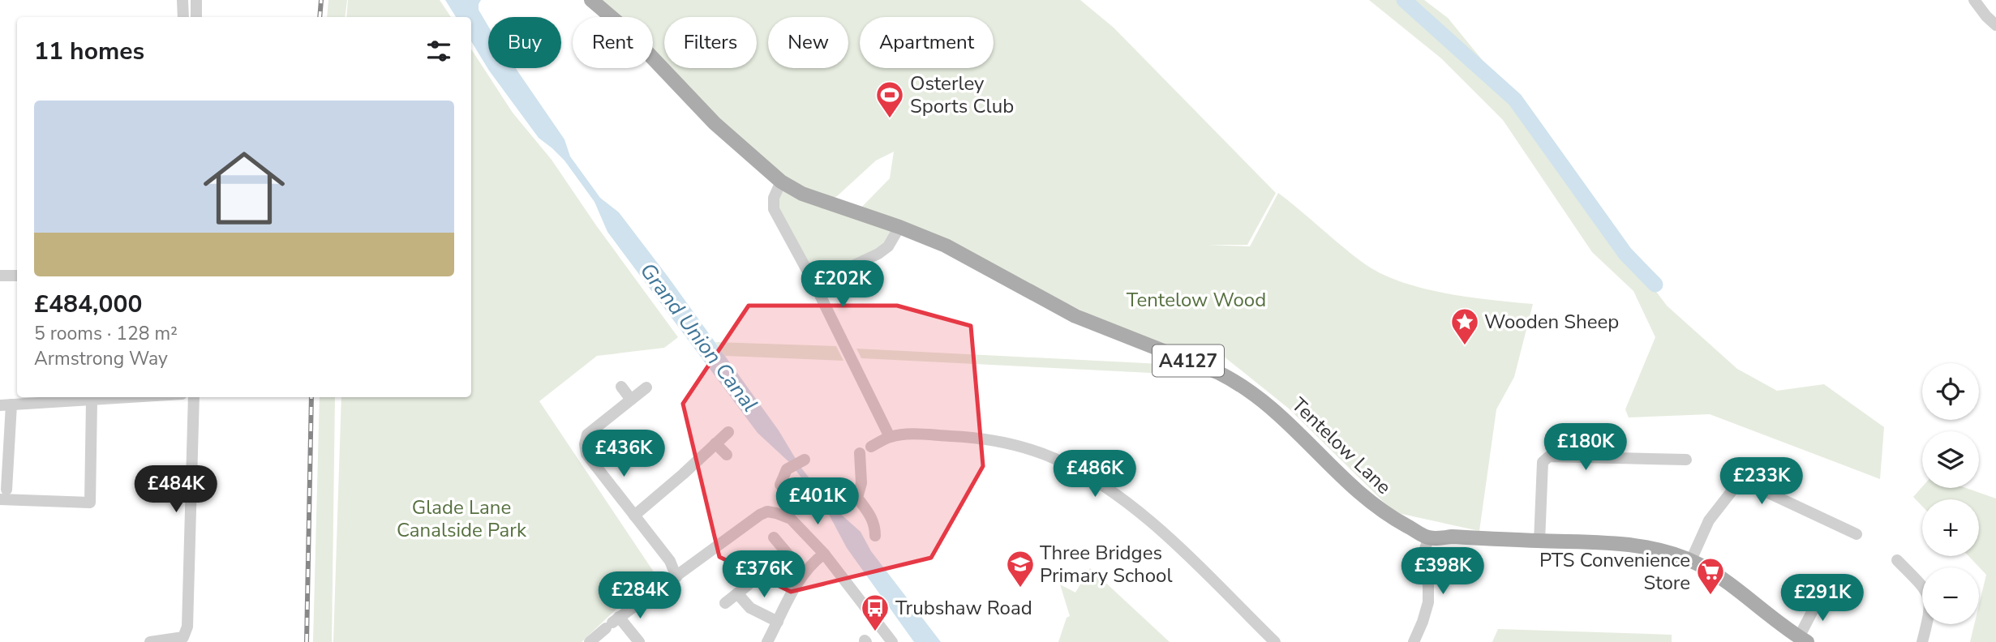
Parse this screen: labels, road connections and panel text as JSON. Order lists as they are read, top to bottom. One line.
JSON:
{"streets":{"main road":["A4127","Tentelow Lane"]},"water":["Grand Union Canal"],"parks":["Tentelow Wood","Glade Lane Canalside Park"],"places":{"sports":["Osterley Sports Club"],"place":["Wooden Sheep"],"school or university":["Three Bridges Primary School"],"supermarket":["PTS Convenience Store"],"bus stop":["Trubshaw Road"]},"page":{"chip":["Buy","Rent","Filters","New","Apartment"],"heading":"11 homes","list":[{"name":"£484,000","note":"5 rooms · 128 m² · Armstrong Way"}],"price":["£202K","£180K","£436K","£486K","£233K","£484K","£401K","£398K","£376K","£284K","£291K"],"map_buttons":["+","−"]}}
